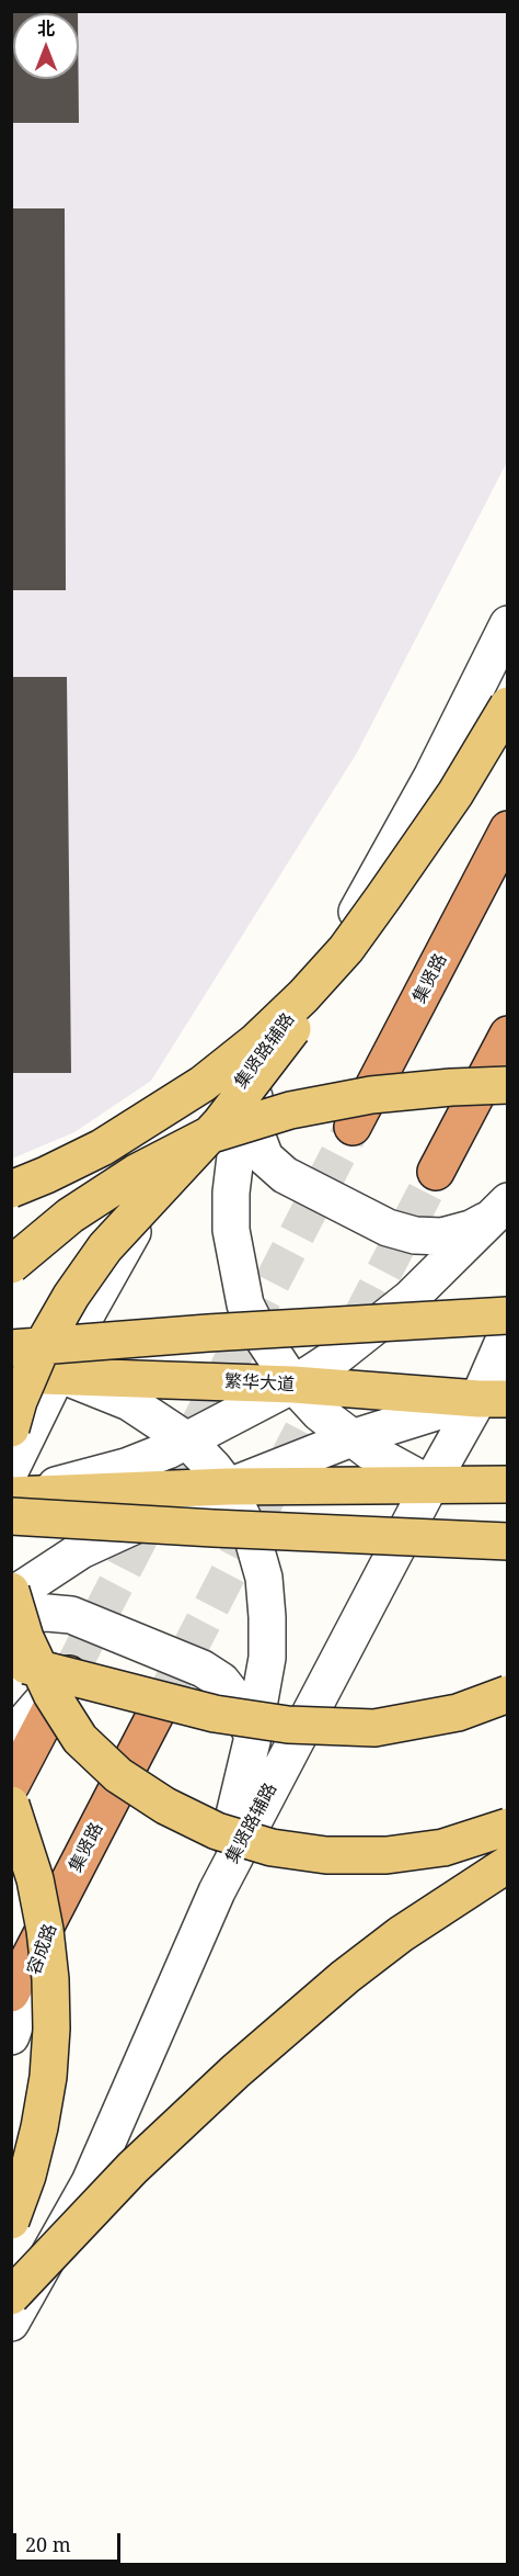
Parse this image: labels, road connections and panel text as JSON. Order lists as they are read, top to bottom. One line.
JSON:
{"streets":{"highway":["集贤路"],"main road":["繁华大道"],"street":["集贤路辅路","容成路"]},"crossings":[["集贤路","容成路"],["集贤路辅路","繁华大道"]],"scale_bar":"20 m","north":"top"}
